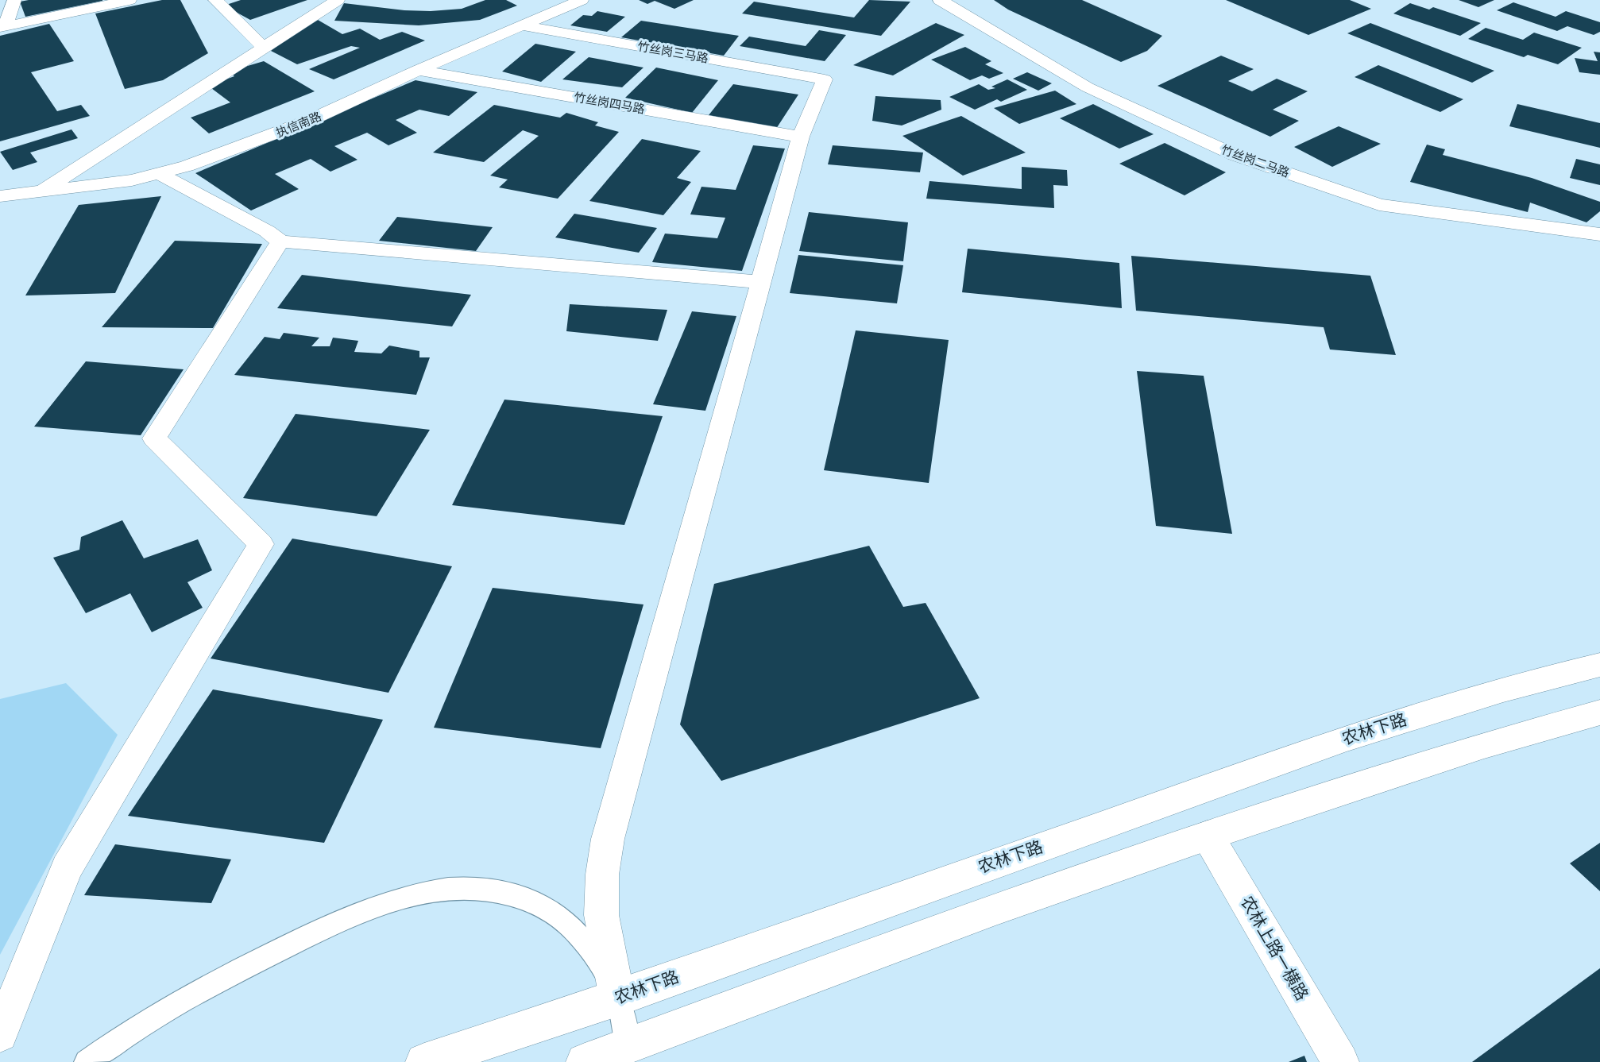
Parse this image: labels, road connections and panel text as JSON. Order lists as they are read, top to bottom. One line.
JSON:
{"streets":{"street":["竹丝岗三马路","竹丝岗四马路","执信南路","竹丝岗二马路","农林下路","农林上路一横路"]},"crossings":[["竹丝岗三马路","竹丝岗四马路"],["竹丝岗三马路","执信南路"],["竹丝岗四马路","执信南路"]]}
